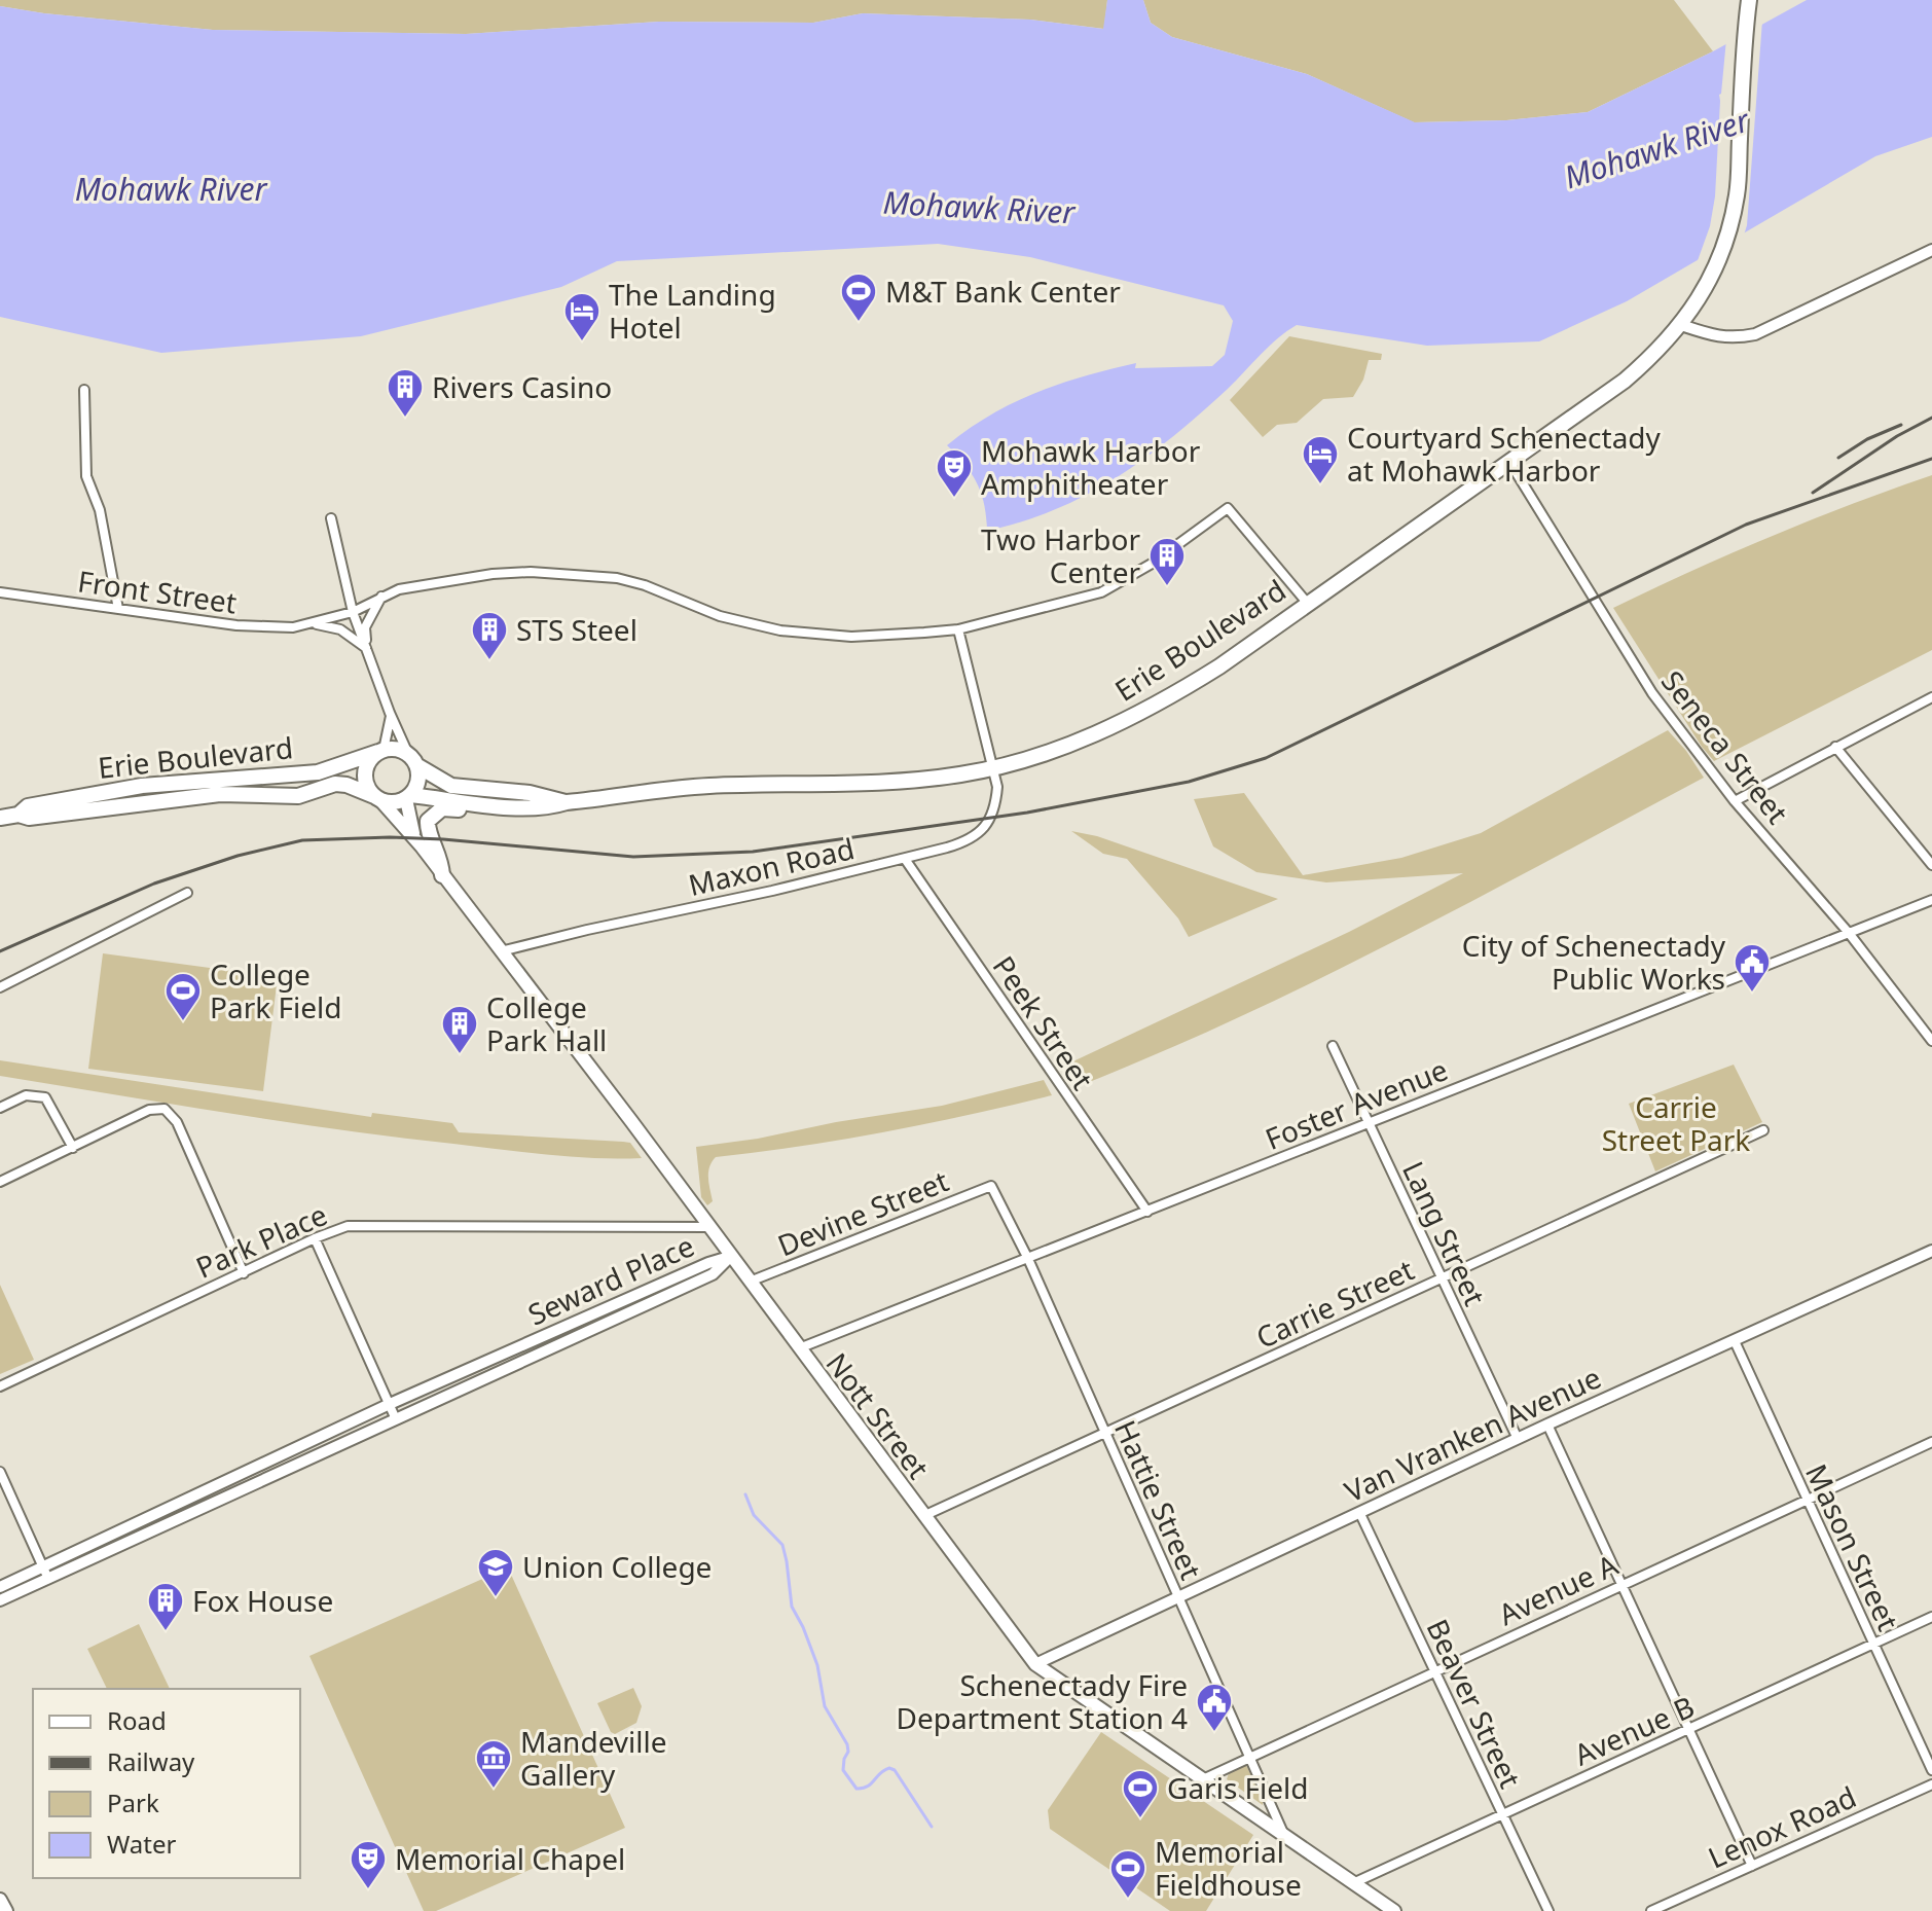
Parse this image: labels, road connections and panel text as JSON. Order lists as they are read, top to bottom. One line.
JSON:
{"streets":{"highway":["Erie Boulevard"],"main road":["Nott Street"],"street":["Front Street","Seneca Street","Maxon Road","Peek Street","Foster Avenue","Devine Street","Lang Street","Park Place","Seward Place","Carrie Street","Van Vranken Avenue","Hattie Street","Mason Street","Avenue A","Beaver Street","Avenue B","Lenox Road"]},"crossings":[["Front Street","Erie Boulevard"],["Front Street","Maxon Road"],["Erie Boulevard","Seneca Street"],["Erie Boulevard","Maxon Road"],["Erie Boulevard","Nott Street"],["Seneca Street","Foster Avenue"],["Maxon Road","Peek Street"],["Maxon Road","Nott Street"],["Peek Street","Foster Avenue"],["Foster Avenue","Lang Street"],["Foster Avenue","Nott Street"],["Foster Avenue","Hattie Street"],["Devine Street","Nott Street"],["Devine Street","Hattie Street"],["Lang Street","Carrie Street"],["Lang Street","Van Vranken Avenue"],["Park Place","Nott Street"],["Seward Place","Nott Street"],["Carrie Street","Nott Street"],["Carrie Street","Hattie Street"],["Nott Street","Van Vranken Avenue"],["Nott Street","Hattie Street"],["Nott Street","Avenue A"],["Nott Street","Avenue B"],["Van Vranken Avenue","Hattie Street"],["Van Vranken Avenue","Mason Street"],["Van Vranken Avenue","Beaver Street"],["Hattie Street","Avenue A"],["Mason Street","Avenue A"],["Mason Street","Avenue B"],["Avenue A","Beaver Street"],["Beaver Street","Avenue B"]],"water":["Mohawk River"],"parks":["Carrie Street Park"],"places":{"sports":["M&T Bank Center","College Park Field","Garis Field","Memorial Fieldhouse"],"hotel":["The Landing Hotel","Courtyard Schenectady at Mohawk Harbor"],"building":["Rivers Casino","Two Harbor Center","STS Steel","College Park Hall","Fox House"],"theatre":["Mohawk Harbor Amphitheater","Memorial Chapel"],"public building":["City of Schenectady Public Works","Schenectady Fire Department Station 4"],"school or university":["Union College"],"museum":["Mandeville Gallery"]},"legend":["Road","Railway","Park","Water"]}
